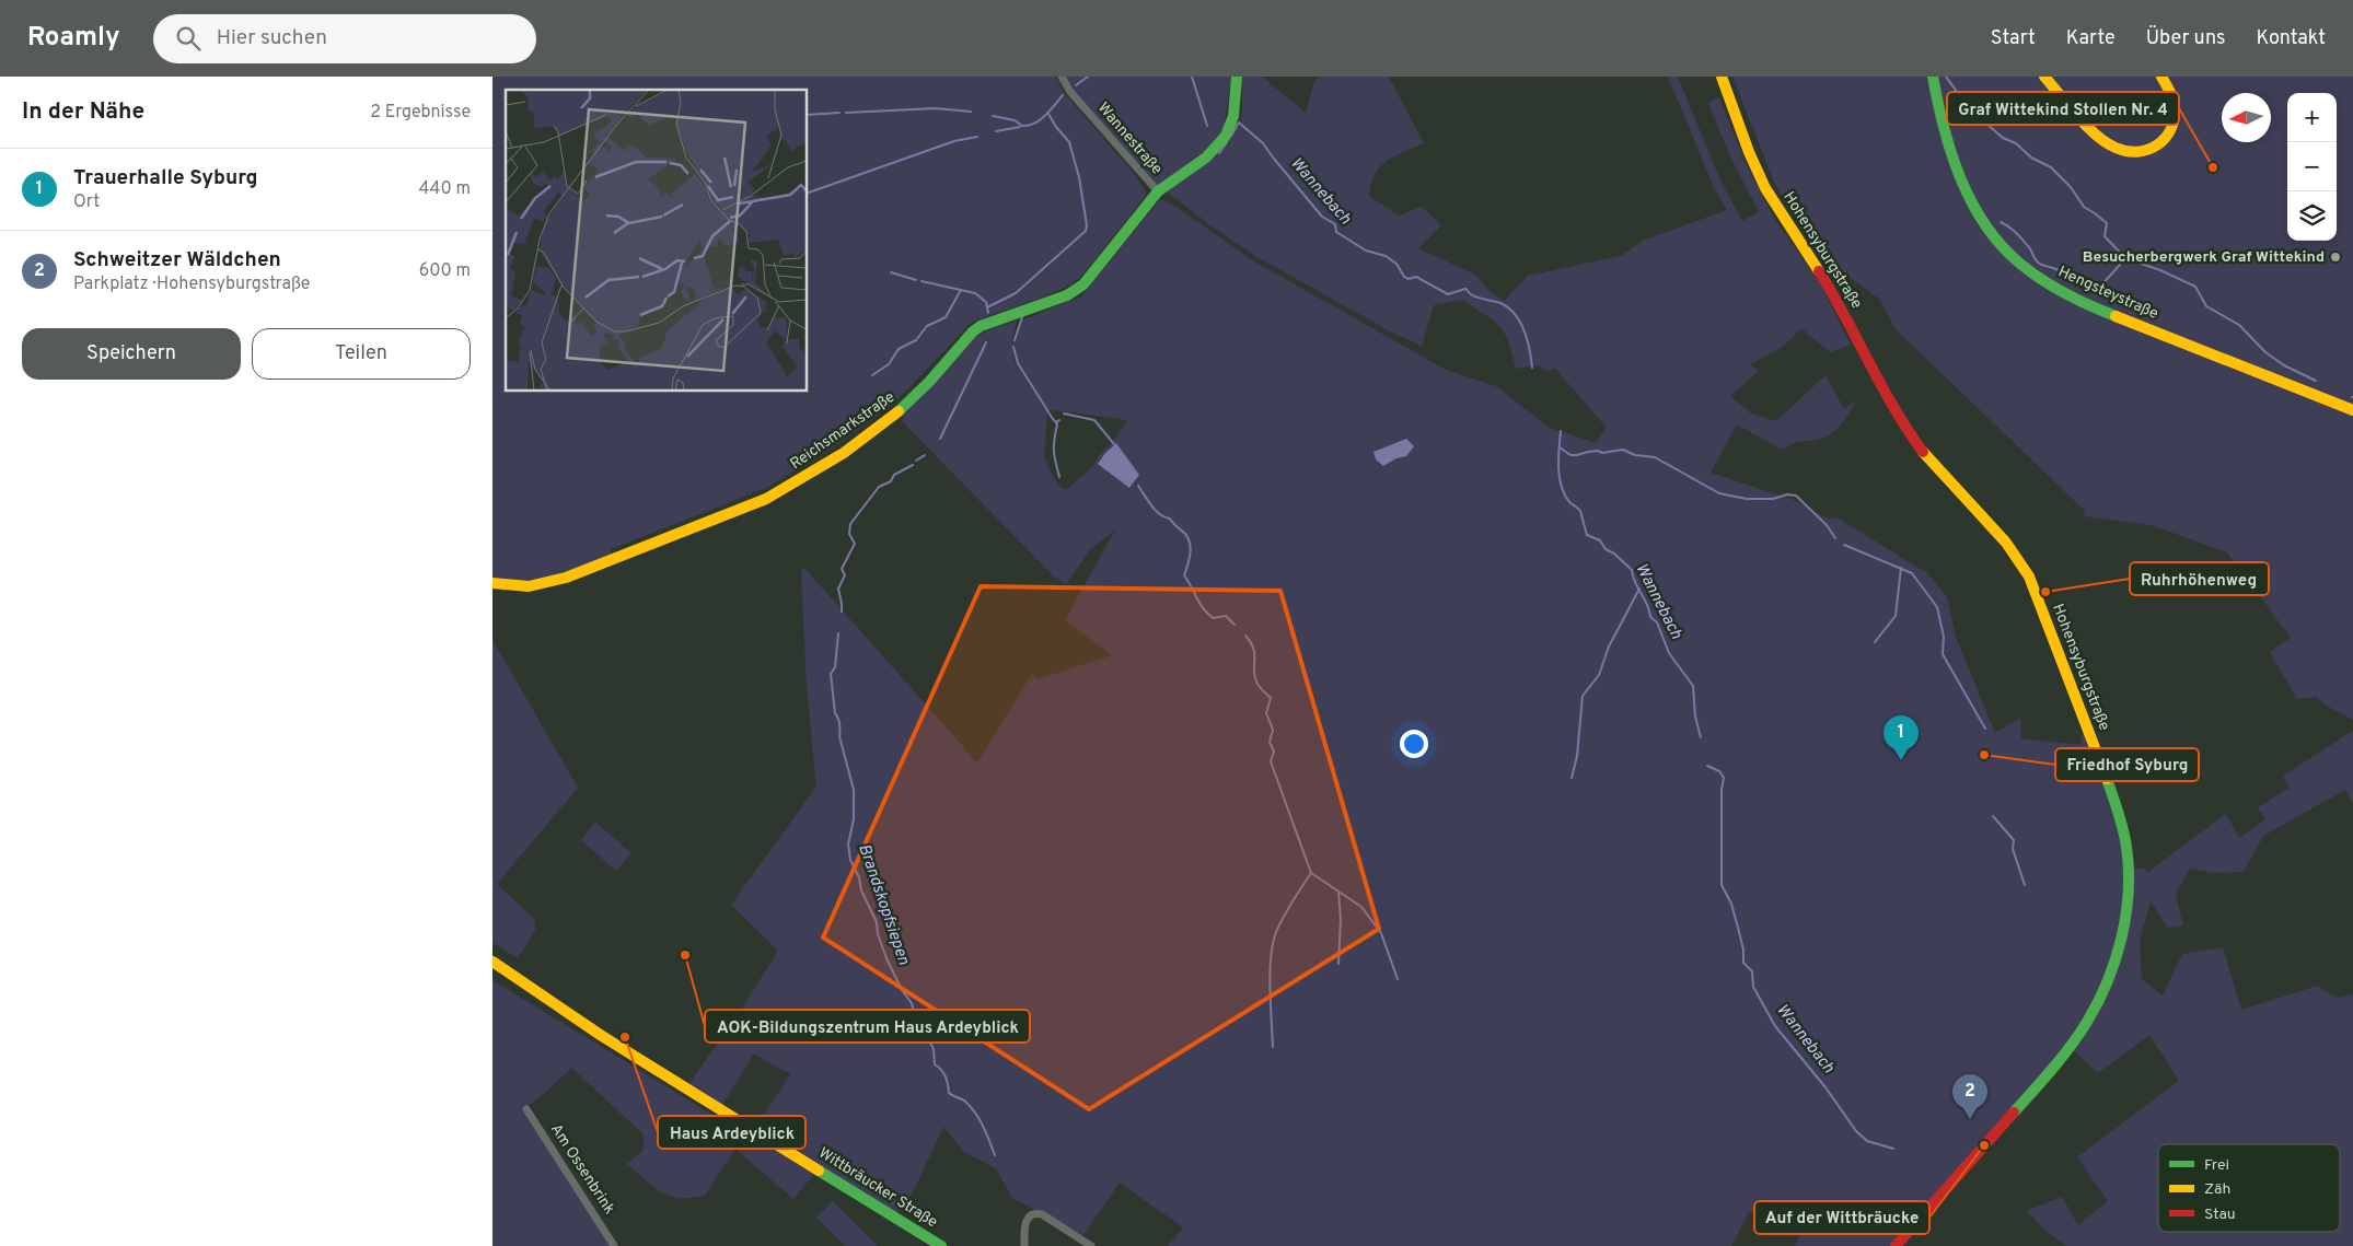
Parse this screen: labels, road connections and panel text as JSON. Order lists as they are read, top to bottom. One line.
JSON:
{"streets":{"main road":["Hohensyburgstraße","Hengsteystraße","Reichsmarkstraße","Wittbräucker Straße"],"street":["Wannestraße","Am Ossenbrink"]},"crossings":[["Wannestraße","Reichsmarkstraße"]],"water":["Wannebach","Brandskopfsiepen"],"places":["Graf Wittekind Stollen Nr. 4","Besucherbergwerk Graf Wittekind","Ruhrhöhenweg","Friedhof Syburg","AOK-Bildungszentrum Haus Ardeyblick","Haus Ardeyblick","Auf der Wittbräucke"],"legend":["Frei","Zäh","Stau"],"north":"left","page":{"header":"Roamly","search":"Hier suchen","nav":["Start","Karte","Über uns","Kontakt"],"heading":["In der Nähe","2 Ergebnisse"],"map_buttons":["+","−"],"list":[{"mark":"1","name":"Trauerhalle Syburg","note":"Ort","value":"440 m"},{"mark":"2","name":"Schweitzer Wäldchen","note":"Parkplatz · Hohensyburgstraße","value":"600 m"}],"buttons":["Speichern","Teilen"],"pins":["1","2"]}}
